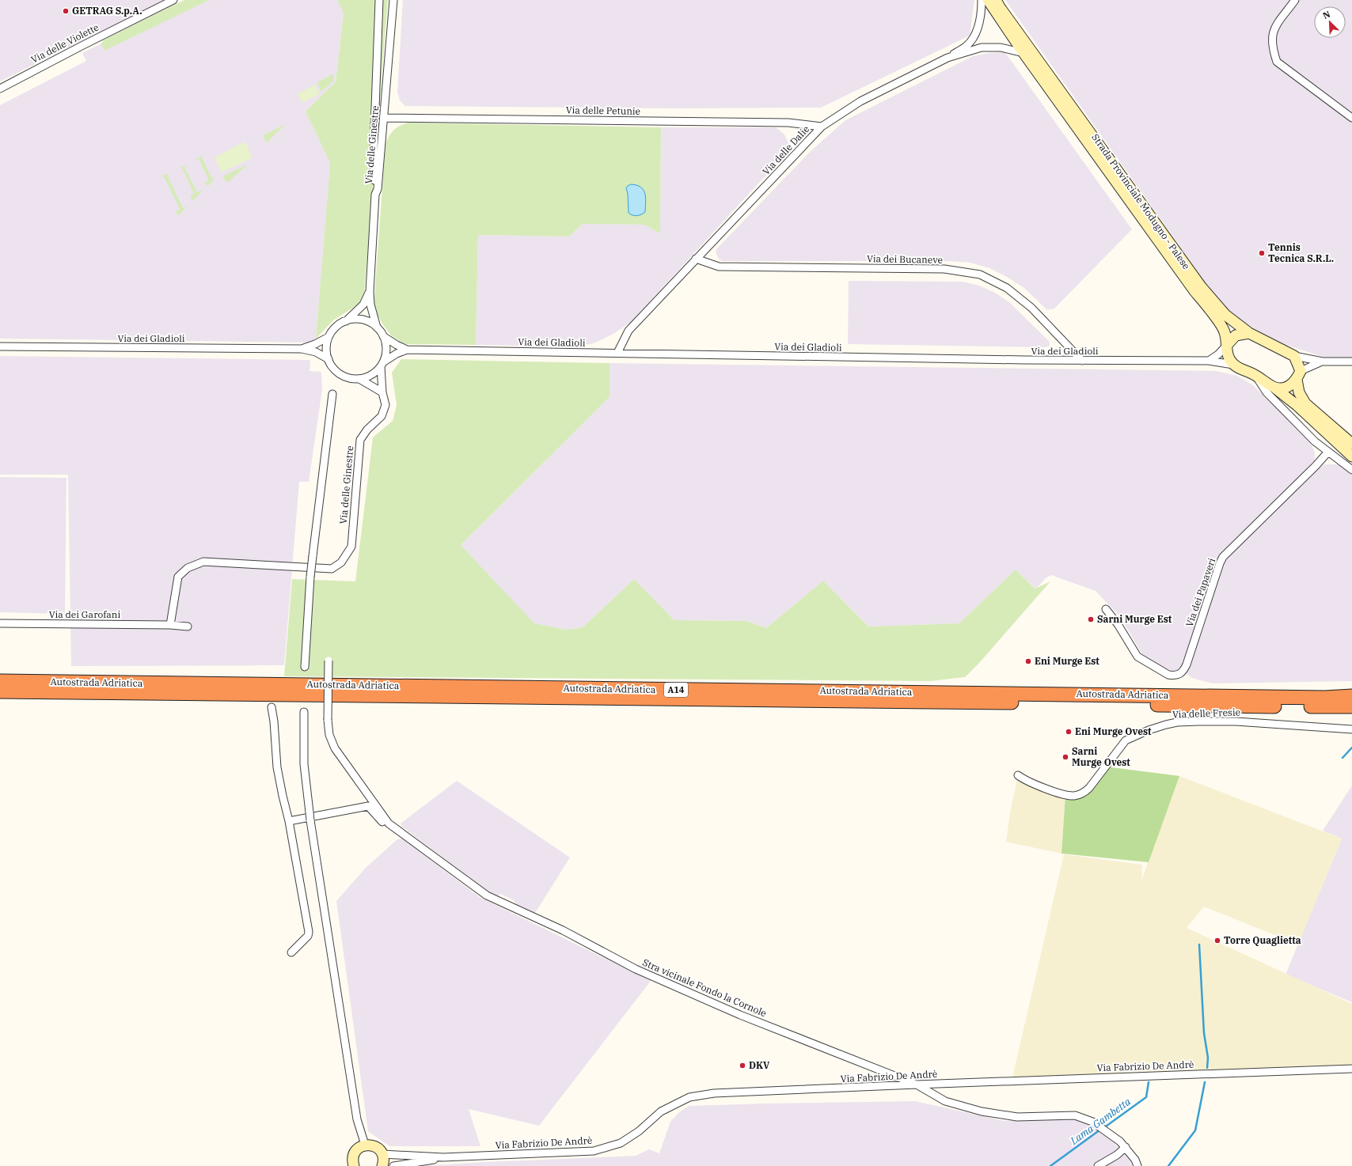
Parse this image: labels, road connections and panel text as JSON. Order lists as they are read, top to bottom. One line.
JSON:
{"streets":{"highway":["Autostrada Adriatica","A14"],"main road":["Strada Provinciale Modugno - Palese"],"street":["Via delle Violette","Via delle Petunie","Via delle Ginestre","Via delle Dalie","Via dei Bucaneve","Via dei Gladioli","Via dei Papaveri","Via dei Garofani","Via delle Fresie","Stra vicinale Fondo la Cornole","Via Fabrizio De Andrè"]},"crossings":[["Via delle Petunie","Via delle Ginestre"],["Via delle Petunie","Via delle Dalie"],["Via delle Ginestre","Via dei Gladioli"],["Via delle Ginestre","Via dei Garofani"],["Via delle Dalie","Strada Provinciale Modugno - Palese"],["Via delle Dalie","Via dei Bucaneve"],["Via delle Dalie","Via dei Gladioli"],["Strada Provinciale Modugno - Palese","Via dei Gladioli"],["Via dei Bucaneve","Via dei Gladioli"],["Stra vicinale Fondo la Cornole","Via Fabrizio De Andrè"]],"water":["Lama Gambetta"],"places":["GETRAG S.p.A.","Tennis Tecnica S.R.L.","Sarni Murge Est","Eni Murge Est","Eni Murge Ovest","Sarni Murge Ovest","Torre Quaglietta","DKV"],"north":"top left"}
